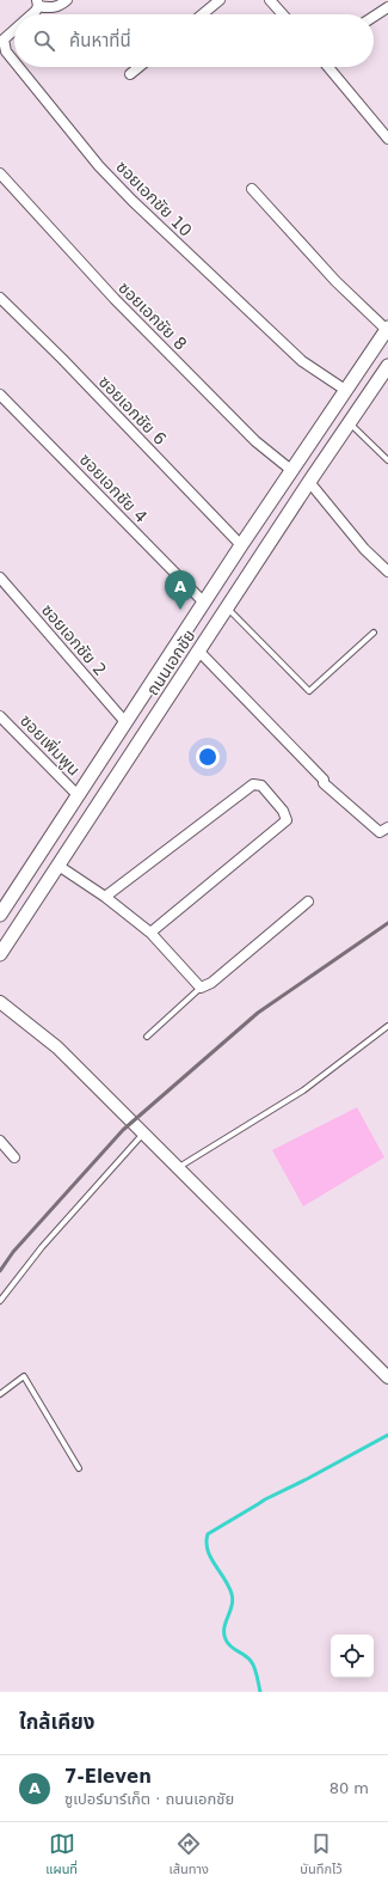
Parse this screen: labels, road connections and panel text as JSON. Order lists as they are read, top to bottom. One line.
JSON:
{"streets":{"main road":["ถนนเอกชัย"],"street":["ซอยเอกชัย 10","ซอยเอกชัย 8","ซอยเอกชัย 6","ซอยเอกชัย 4","ซอยเอกชัย 2","ซอยเพิ่มพูน"]},"crossings":[["ซอยเอกชัย 10","ถนนเอกชัย"],["ซอยเอกชัย 8","ถนนเอกชัย"],["ซอยเอกชัย 6","ถนนเอกชัย"],["ซอยเอกชัย 4","ถนนเอกชัย"],["ซอยเอกชัย 2","ถนนเอกชัย"],["ถนนเอกชัย","ซอยเพิ่มพูน"]],"page":{"search":"ค้นหาที่นี่","pins":"A","heading":"ใกล้เคียง","list":[{"mark":"A","name":"7-Eleven","note":"ซูเปอร์มาร์เก็ต · ถนนเอกชัย","value":"80 m"}],"nav":["แผนที่","เส้นทาง","บันทึกไว้"]}}
